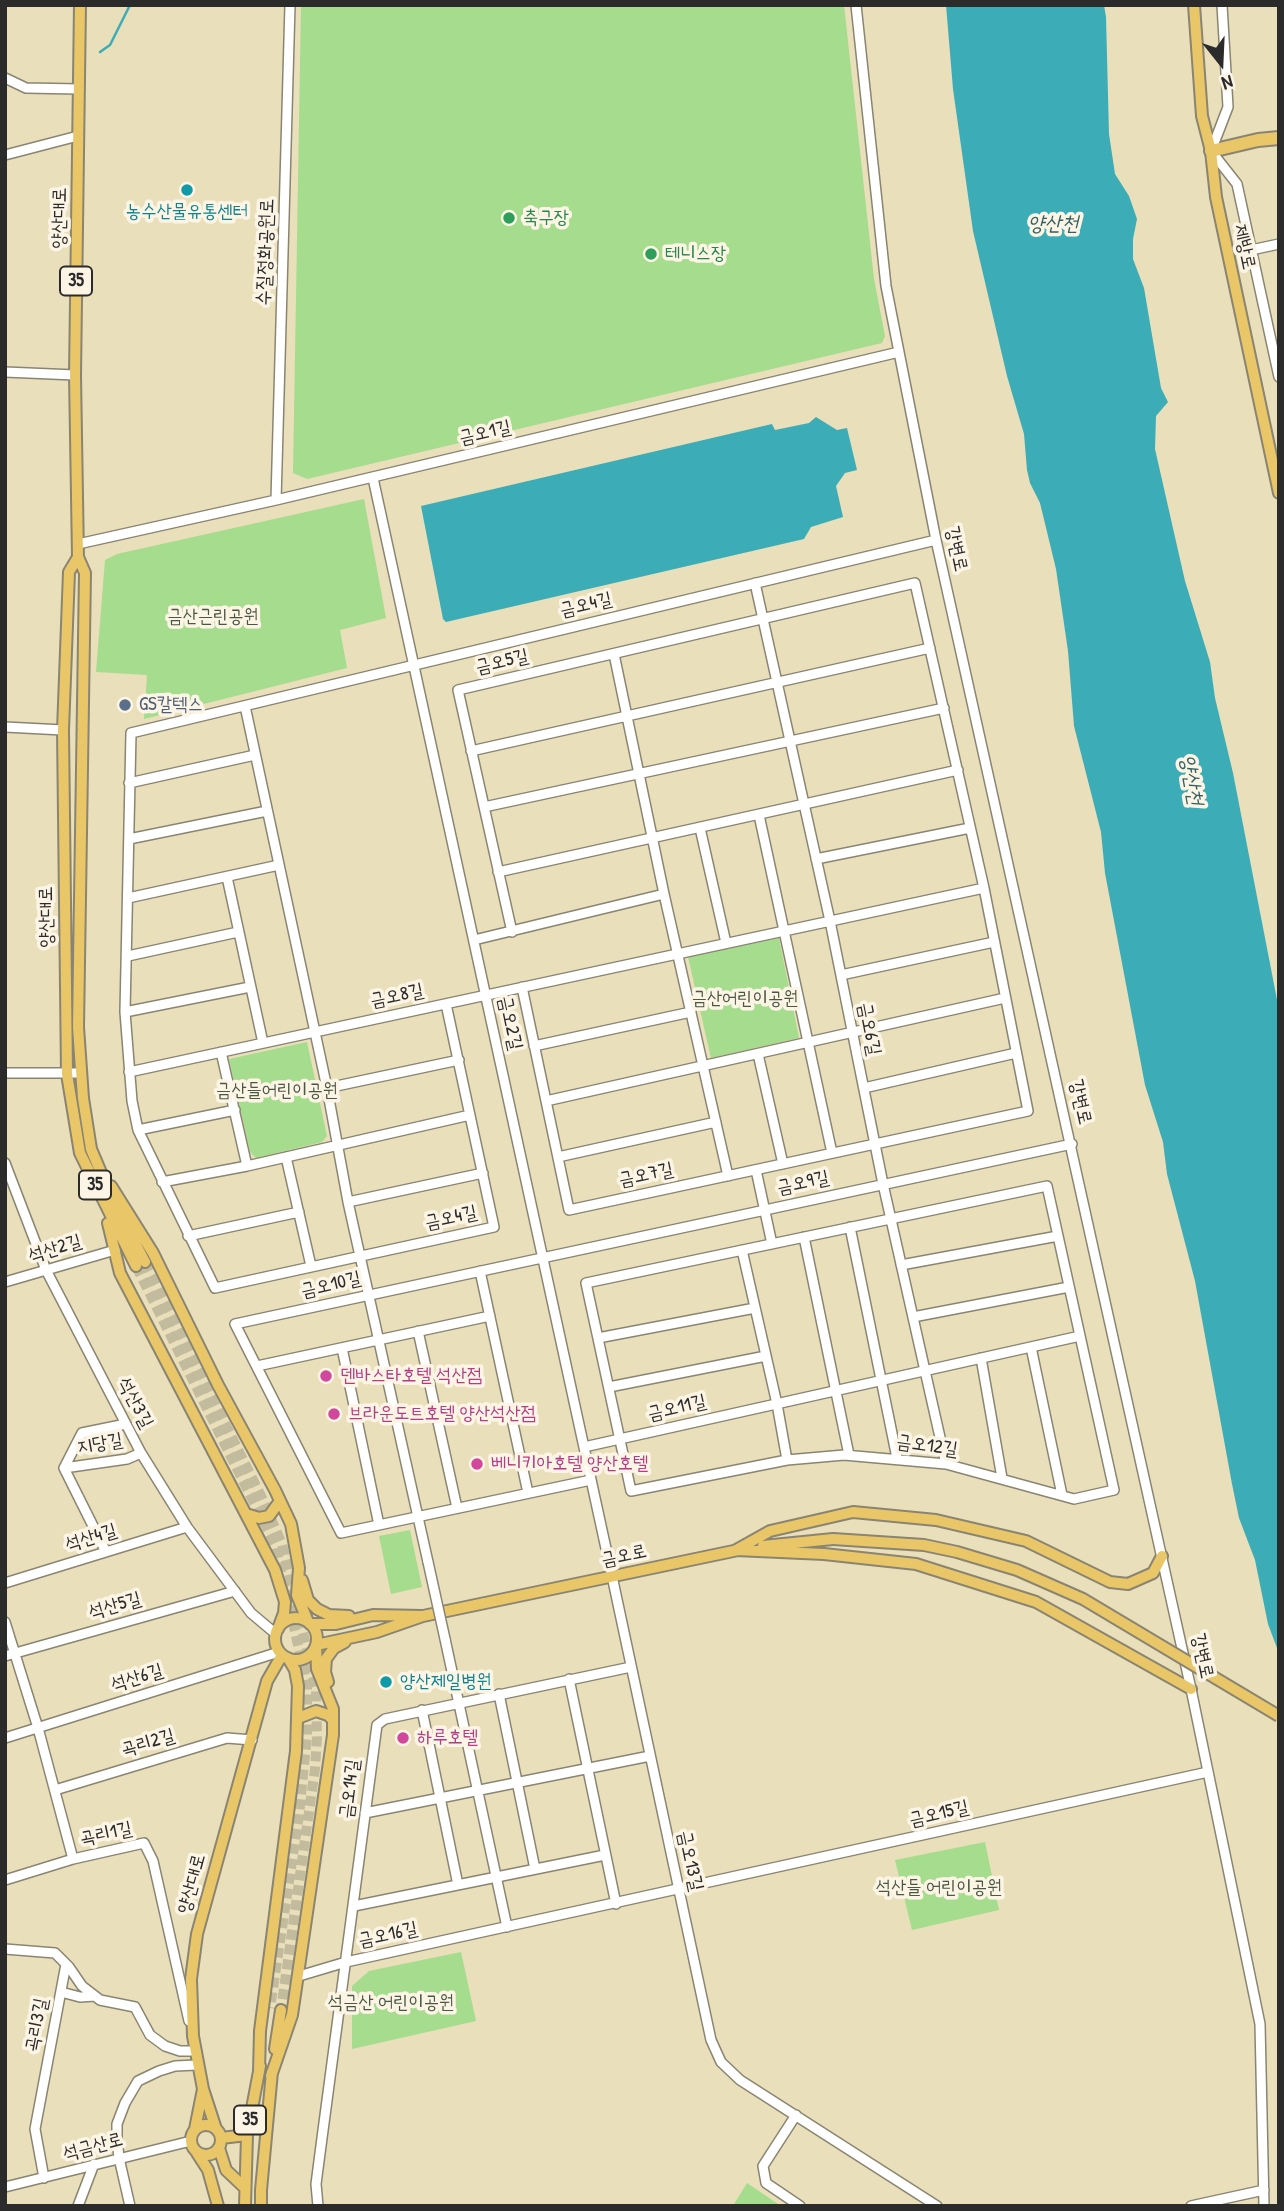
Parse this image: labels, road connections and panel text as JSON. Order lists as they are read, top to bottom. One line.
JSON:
{"streets":{"main road":["양산대로","제방로","35","금오로"],"street":["수질정화공원로","금오1길","강변로","금오4길","금오5길","금오8길","금오2길","금오6길","금오7길","금오9길","석산2길","금오10길","석산3길","금오11길","지당길","금오12길","석산4길","석산5길","석산6길","곡리2길","금오14길","금오15길","곡리1길","금오13길","금오16길","곡리3길","석금산로"]},"crossings":[["양산대로","35"],["양산대로","금오1길"],["양산대로","석산3길"],["양산대로","금오로"],["양산대로","석산6길"],["양산대로","곡리2길"],["양산대로","곡리1길"],["양산대로","곡리3길"],["양산대로","석금산로"],["수질정화공원로","금오1길"],["금오1길","강변로"],["금오1길","금오2길"],["강변로","금오4길"],["강변로","금오9길"],["강변로","금오15길"],["금오4길","금오8길"],["금오4길","금오2길"],["금오5길","금오7길"],["금오8길","금오2길"],["금오2길","금오9길"],["금오2길","금오10길"],["금오2길","금오11길"],["금오2길","금오로"],["금오2길","금오13길"],["금오6길","금오7길"],["금오6길","금오9길"],["금오6길","금오12길"],["금오9길","금오10길"],["석산2길","석산3길"],["석산3길","지당길"],["석산3길","석산4길"],["석산3길","금오로"],["석산3길","석산5길"],["석산3길","석산6길"],["금오11길","금오12길"],["금오로","석산6길"],["금오로","금오13길"],["금오14길","금오13길"],["금오14길","금오16길"],["금오15길","금오13길"],["금오15길","금오16길"],["금오13길","금오16길"],["곡리3길","석금산로"]],"water":["양산천"],"parks":["금산근린공원","금산어린이공원","금산들어린이공원","석산들 어린이공원","석금산 어린이공원"],"places":["농수산물유통센터","축구장","테니스장","GS칼텍스","덴바스타호텔 석산점","브라운도트호텔 양산석산점","베니키아호텔 양산호텔","양산제일병원","하루호텔"],"north":"bottom"}
